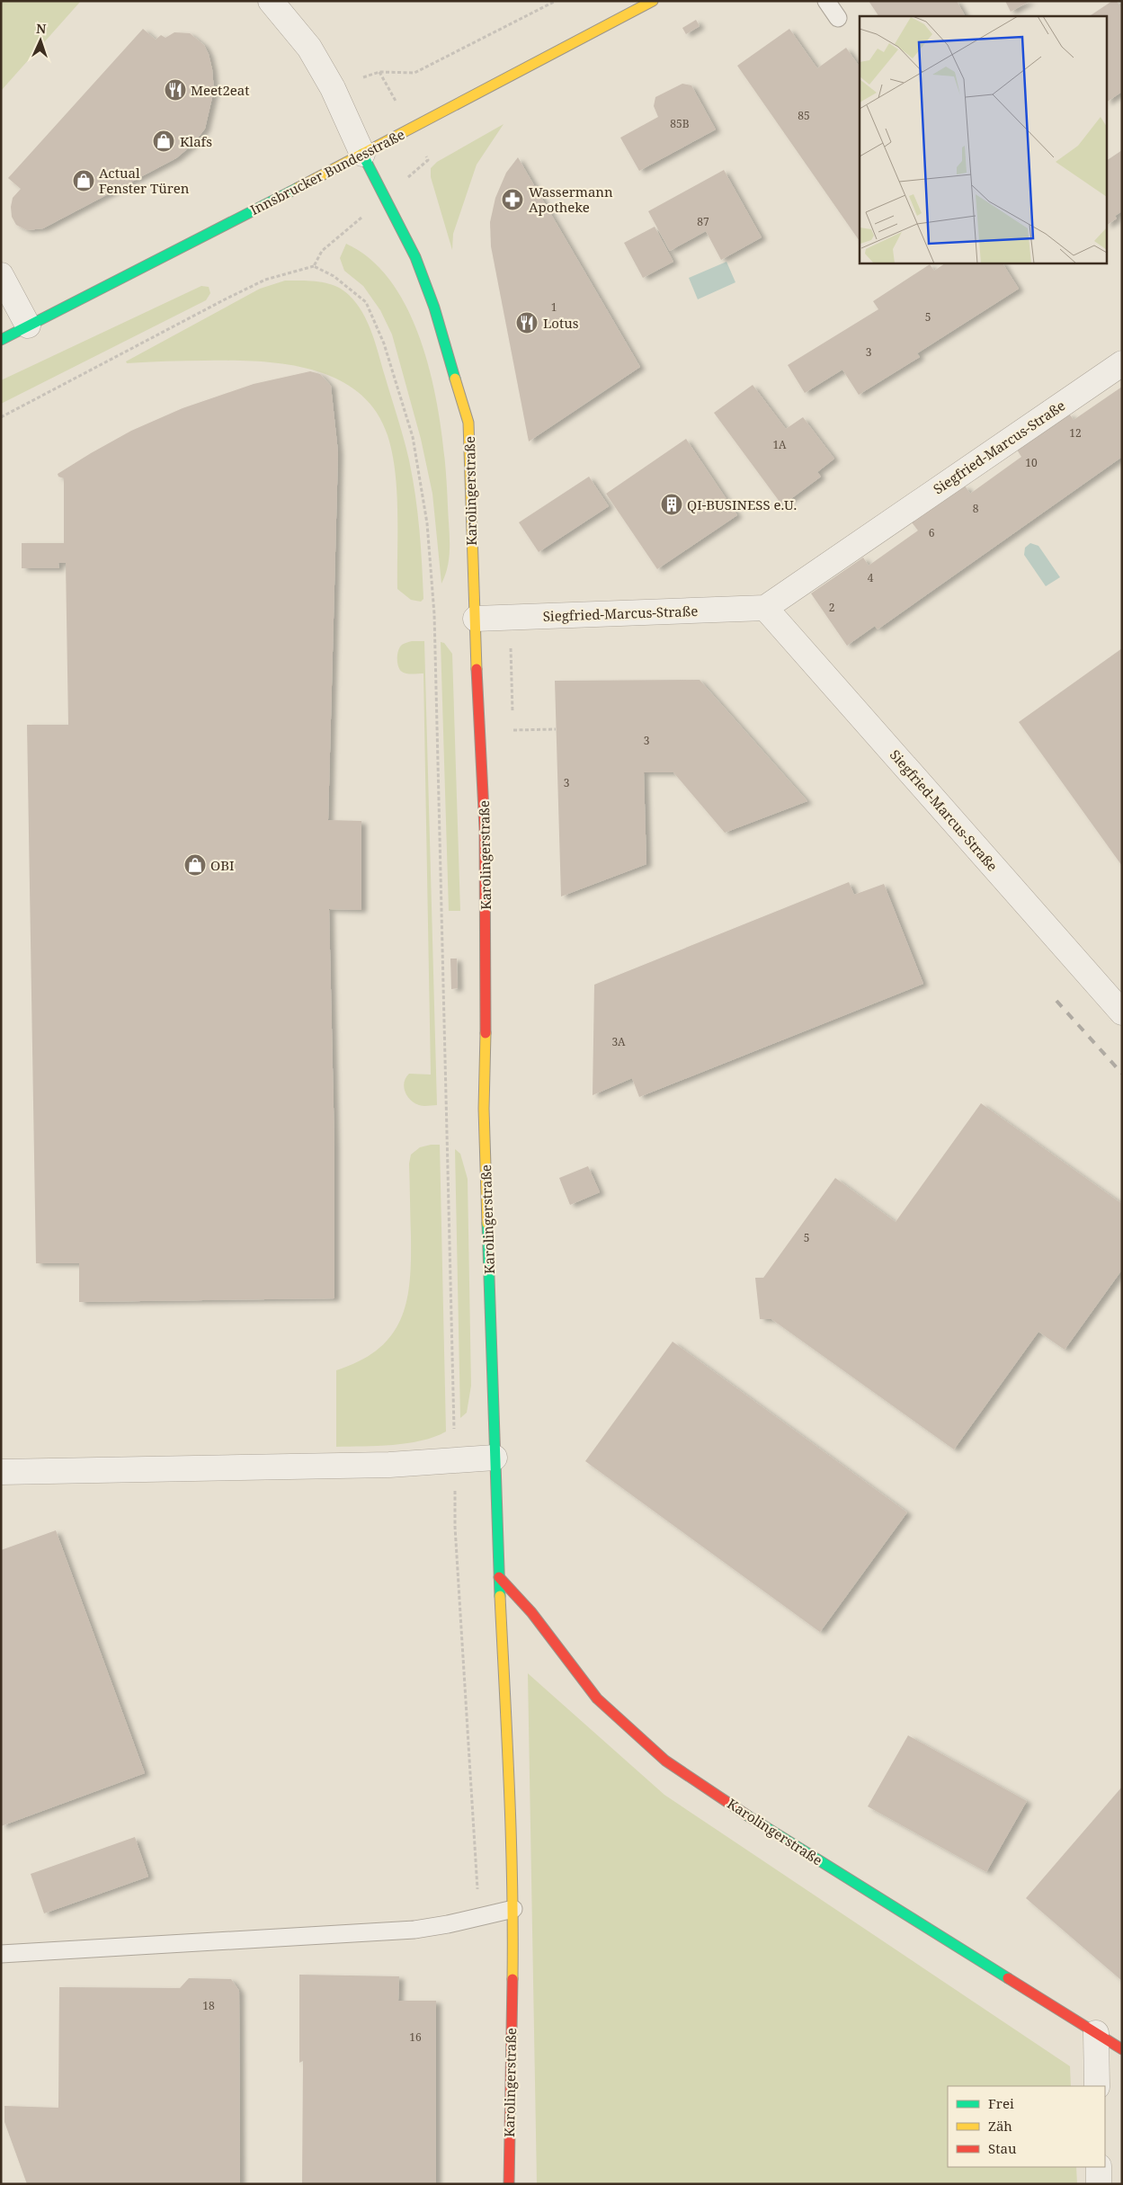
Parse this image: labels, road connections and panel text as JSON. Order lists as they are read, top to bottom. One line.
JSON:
{"streets":{"street":["Innsbrucker Bundesstraße","Siegfried-Marcus-Straße","Karolingerstraße"]},"crossings":[["Innsbrucker Bundesstraße","Karolingerstraße"],["Siegfried-Marcus-Straße","Karolingerstraße"]],"places":{"restaurant":["Meet2eat","Lotus"],"shop":["Klafs","Actual Fenster Türen","OBI"],"pharmacy":["Wassermann Apotheke"],"building":["QI-BUSINESS e.U."]},"house_numbers":["85","85B","87","1","5","3","12","1A","10","8","6","4","2","3","3","3A","5","18","16"],"legend":["Frei","Zäh","Stau"],"north":"top"}
